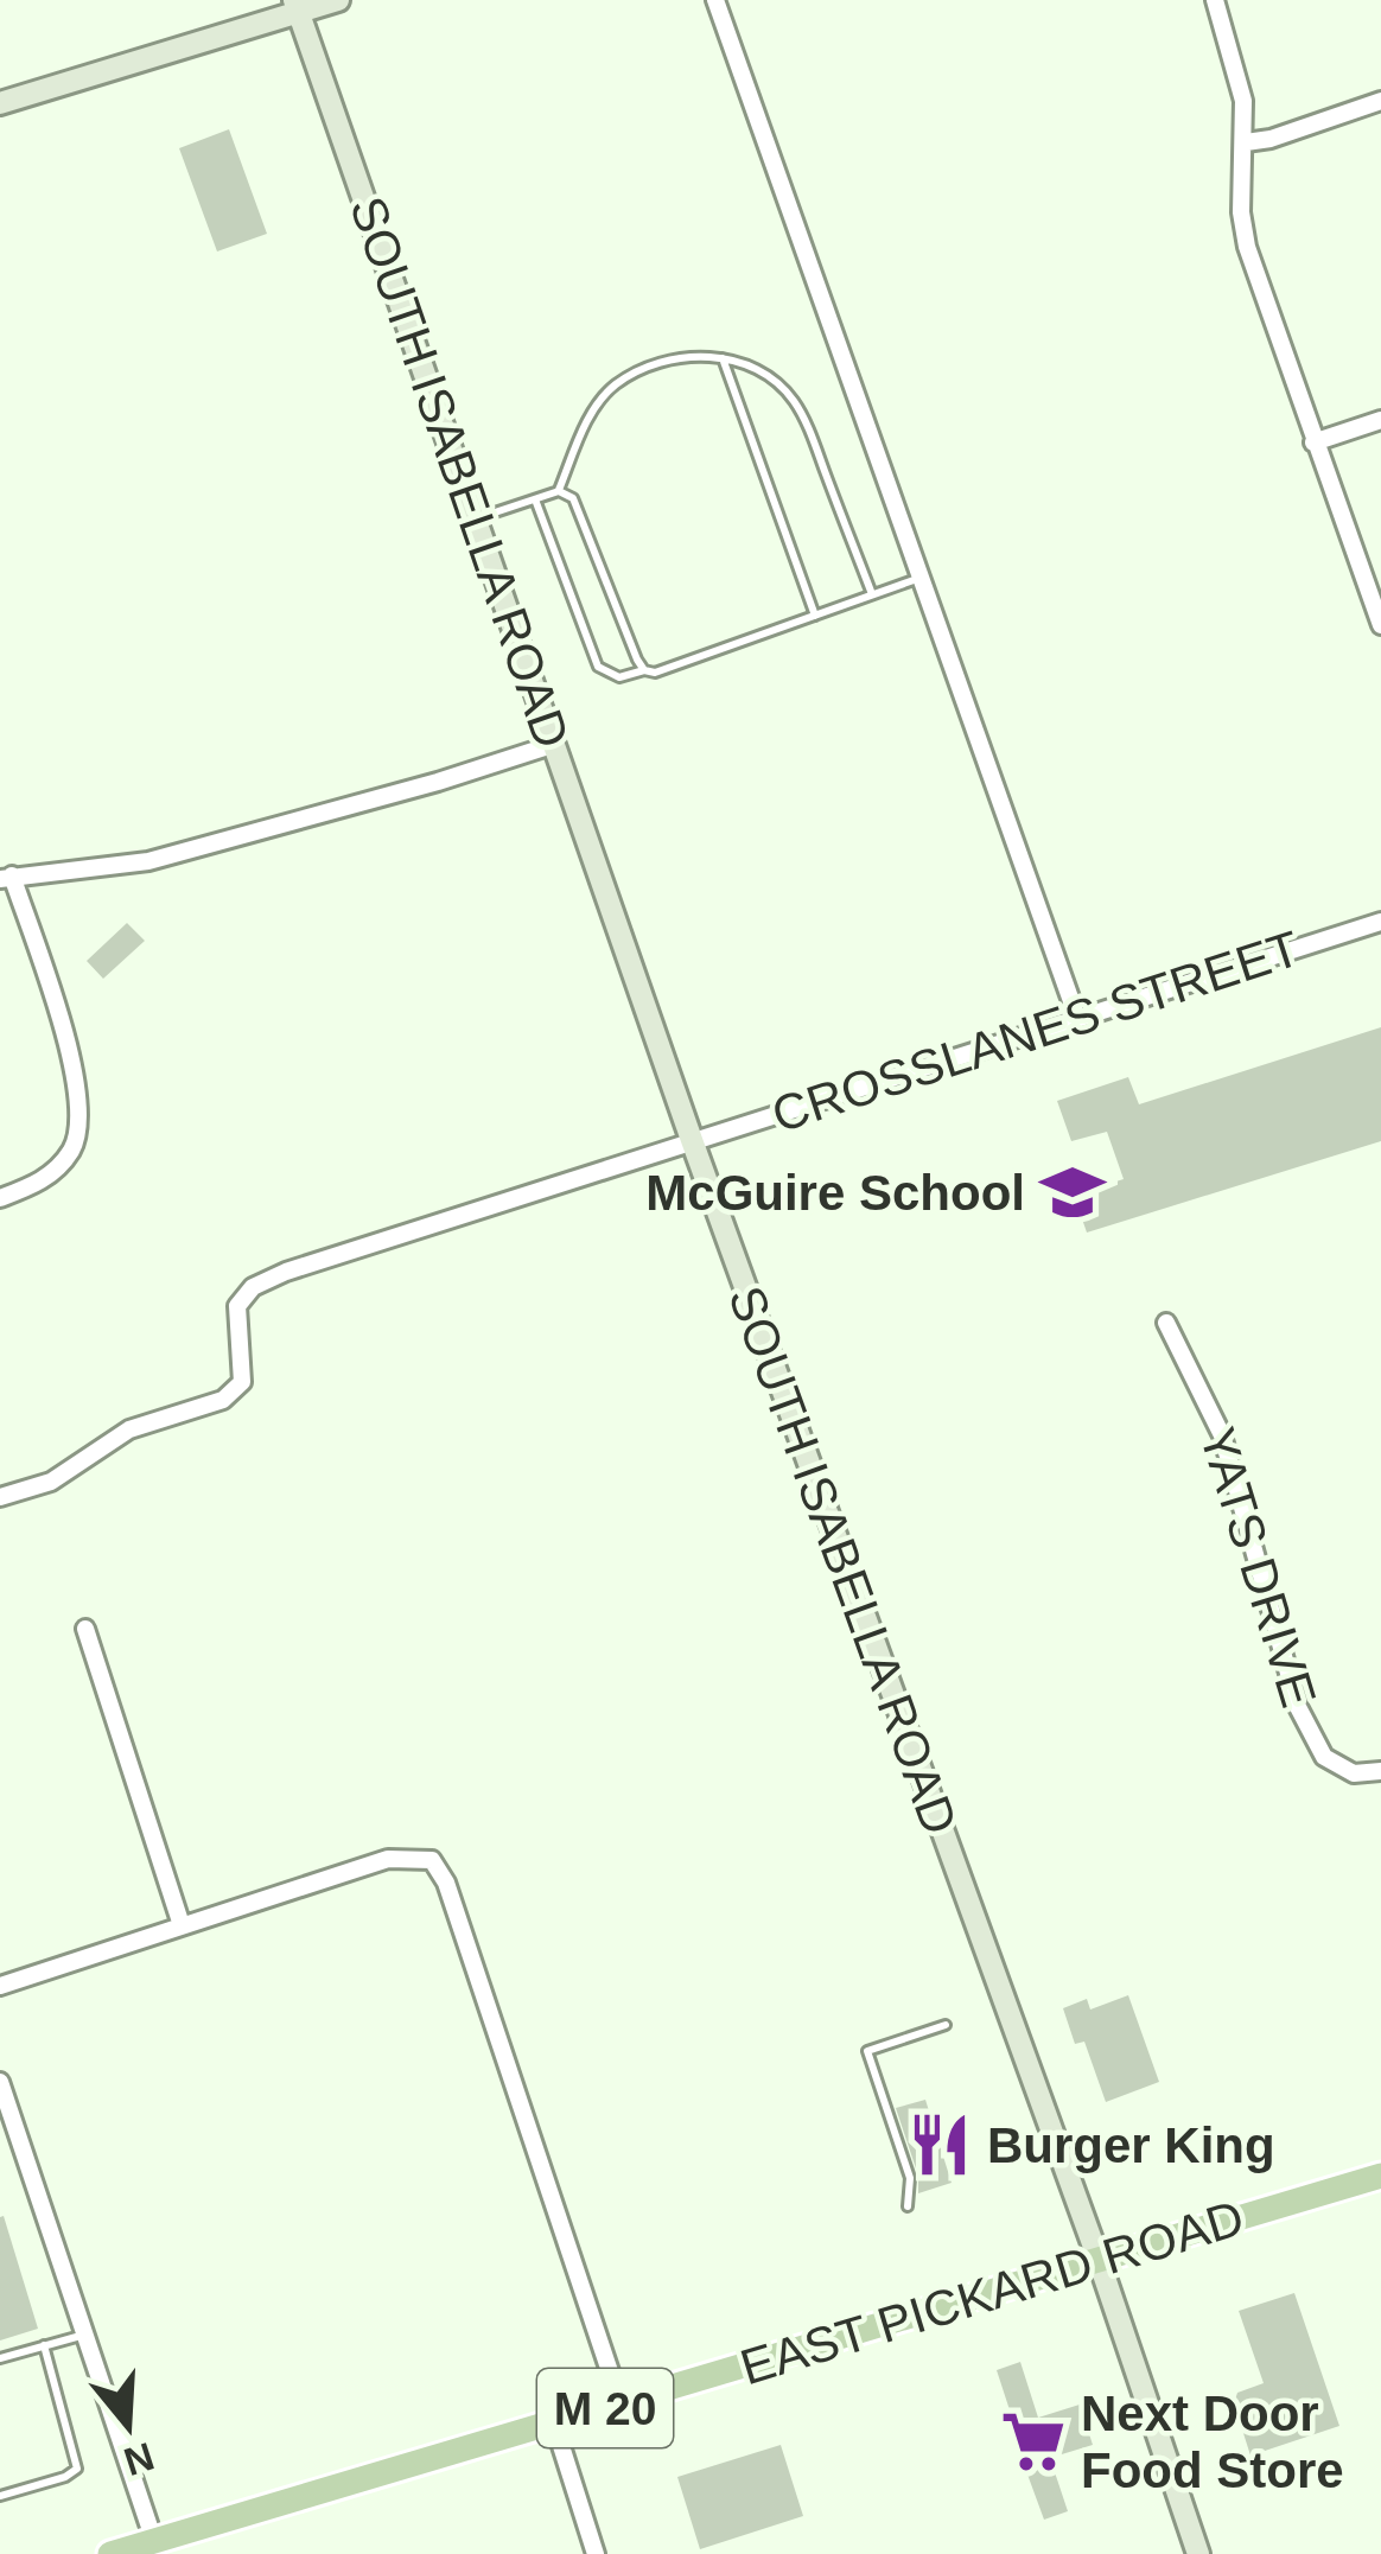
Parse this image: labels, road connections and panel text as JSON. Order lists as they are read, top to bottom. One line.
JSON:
{"streets":{"main road":["SOUTH ISABELLA ROAD","EAST PICKARD ROAD","M 20"],"street":["CROSSLANES STREET","YATS DRIVE"]},"crossings":[["SOUTH ISABELLA ROAD","CROSSLANES STREET"],["SOUTH ISABELLA ROAD","EAST PICKARD ROAD"]],"places":{"school or university":["McGuire School"],"restaurant":["Burger King"],"supermarket":["Next Door Food Store"]},"north":"bottom"}
